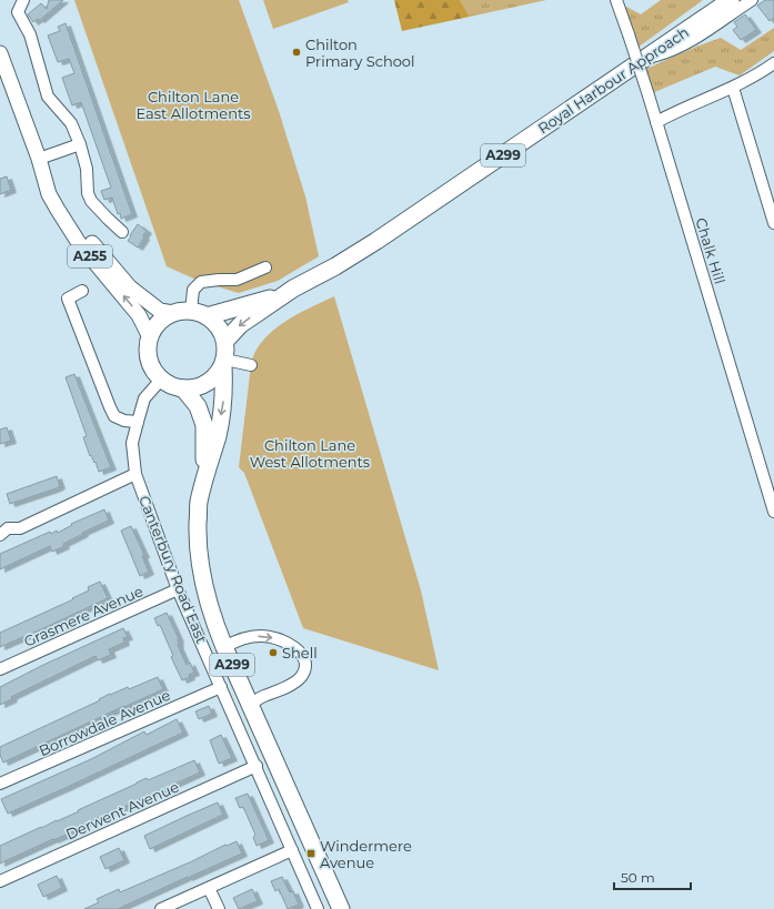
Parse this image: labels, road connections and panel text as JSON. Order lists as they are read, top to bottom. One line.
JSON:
{"streets":{"highway":["Royal Harbour Approach","A299","Canterbury Road East"],"main road":["A255"],"street":["Chalk Hill","Grasmere Avenue","Borrowdale Avenue","Derwent Avenue"]},"crossings":[["Royal Harbour Approach","A255"],["Royal Harbour Approach","Canterbury Road East"],["A255","Canterbury Road East"],["Canterbury Road East","Grasmere Avenue"],["Canterbury Road East","Borrowdale Avenue"],["Canterbury Road East","Derwent Avenue"]],"parks":["Chilton Lane East Allotments","Chilton Lane West Allotments"],"places":{"other":["Chilton Primary School","Shell"],"transit":["Windermere Avenue"]},"scale_bar":"50 m"}
